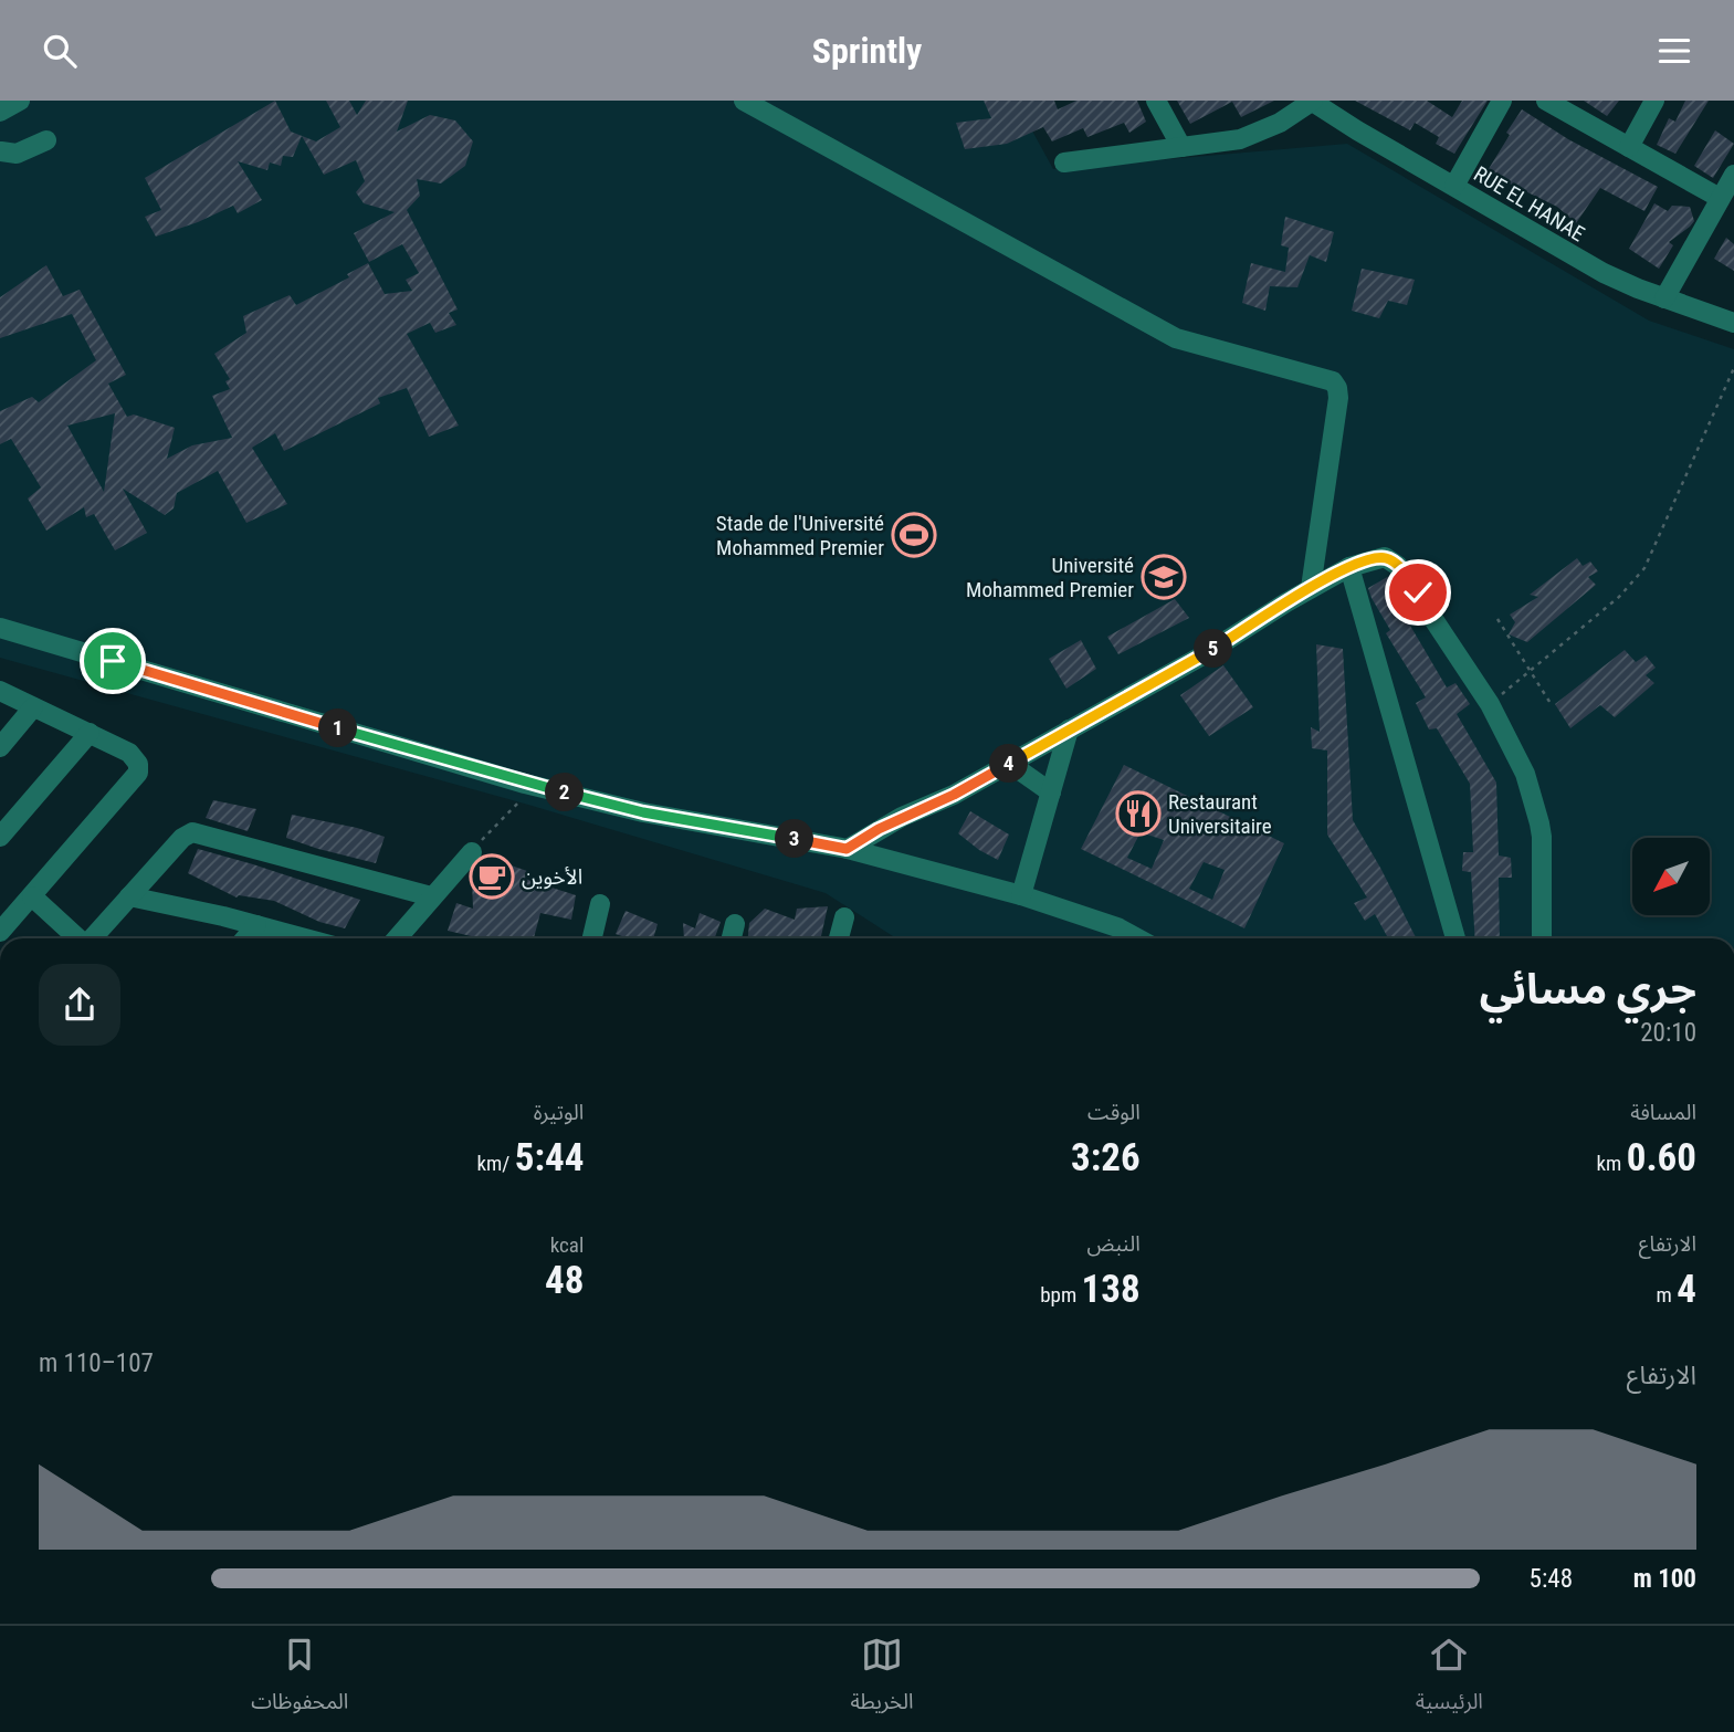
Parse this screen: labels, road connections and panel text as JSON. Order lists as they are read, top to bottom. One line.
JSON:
{"streets":{"street":["RUE EL HANAE"]},"places":{"sports":["Stade de l'Université Mohammed Premier"],"school or university":["Université Mohammed Premier"],"restaurant":["Restaurant Universitaire"],"cafe":["الأخوين"]},"north":"bottom left","page":{"header":"Sprintly","pins":["5","1","4","2","3"],"heading":["جري مسائي","20:10"],"stats":[["المسافة","0.60 km"],["الوقت","3:26"],["الوتيرة","5:44 /km"],["الارتفاع","4 m"],["النبض","138 bpm"],["kcal","48"]],"chart":["الارتفاع","107–110 m"],"list":[{"name":"100 m","note":"5:48"}],"tabs":["الرئيسية","الخريطة","المحفوظات"]}}
